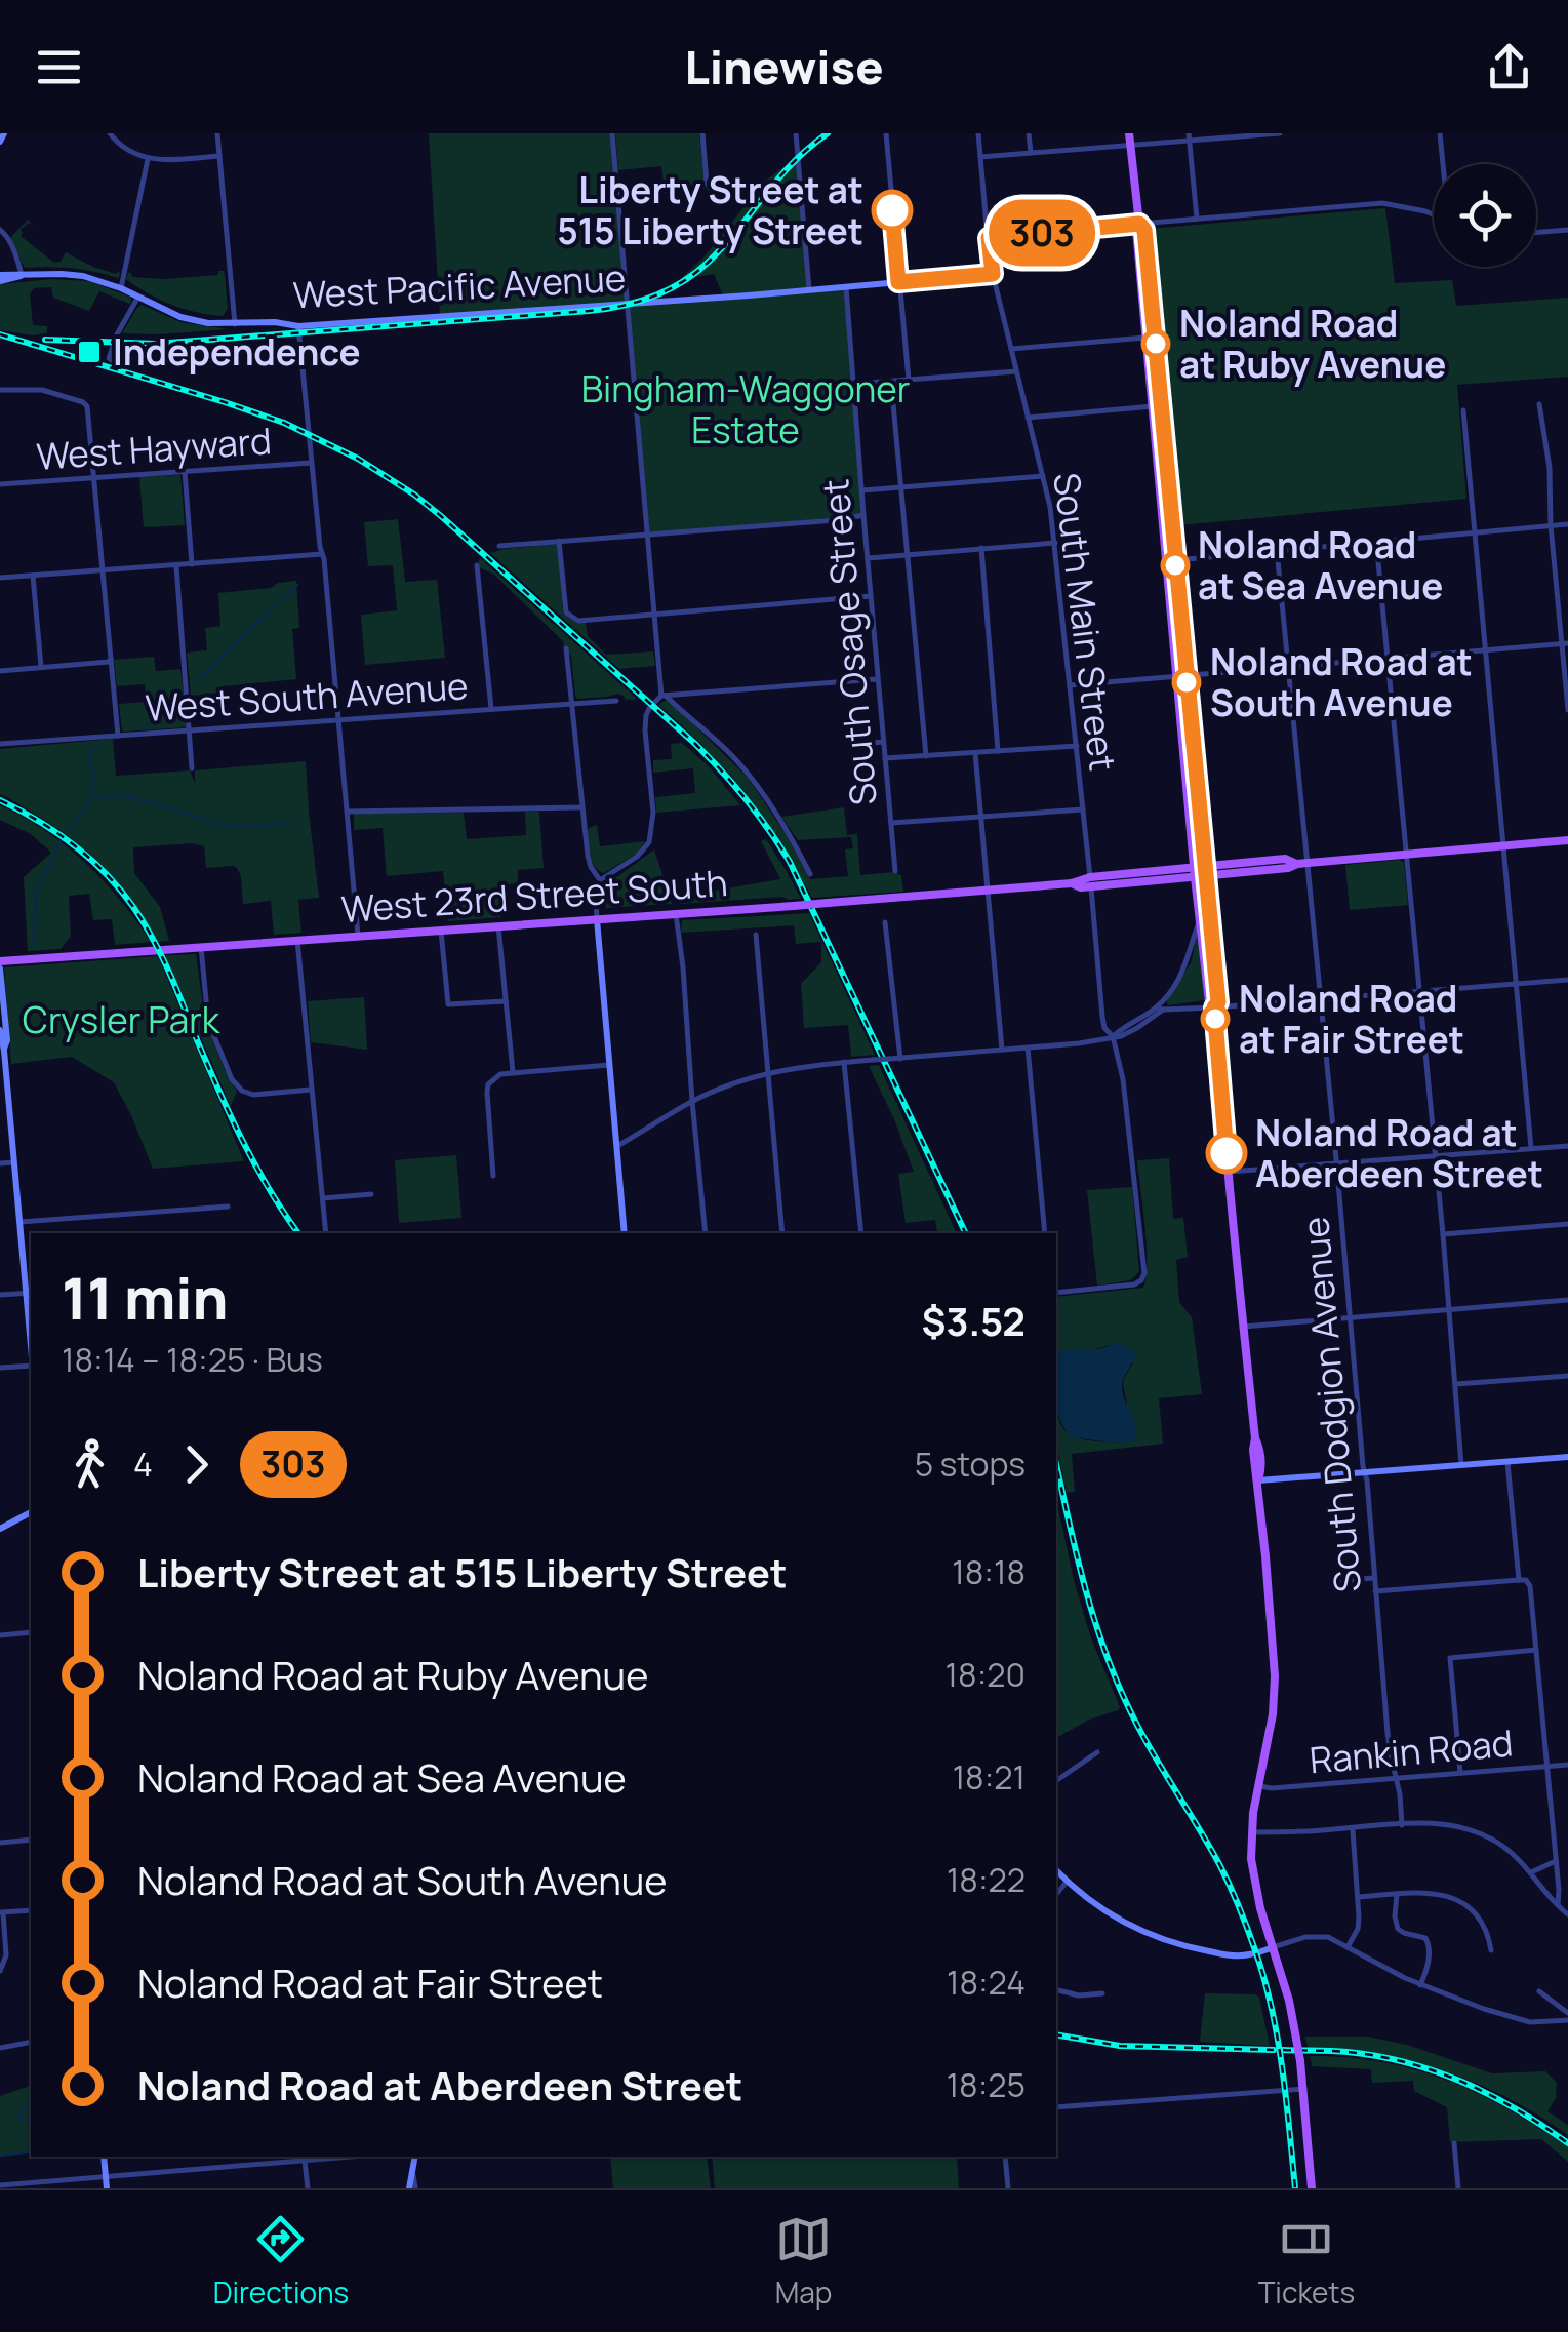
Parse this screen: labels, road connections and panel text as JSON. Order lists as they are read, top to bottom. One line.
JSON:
{"streets":{"main road":["West 23rd Street South"],"street":["West Pacific Avenue","West Hayward","South Main Street","South Osage Street","West South Avenue","South Dodgion Avenue","Rankin Road"]},"crossings":[["West Pacific Avenue","South Main Street"],["West Pacific Avenue","South Osage Street"],["South Main Street","West 23rd Street South"],["West 23rd Street South","South Dodgion Avenue"],["South Dodgion Avenue","Rankin Road"]],"parks":["Bingham-Waggoner Estate","Crysler Park"],"places":{"other":["Liberty Street at 515 Liberty Street","Noland Road at Ruby Avenue","Noland Road at Sea Avenue","Noland Road at South Avenue","Noland Road at Fair Street","Noland Road at Aberdeen Street"],"transit":["Independence"]},"lines":["bus line 303"],"page":{"header":"Linewise","on_map":"303","heading":["11 min","18:14 – 18:25 · Bus","$3.52"],"legs":["4","303","5 stops"],"list":[{"name":"Liberty Street at 515 Liberty Street","value":"18:18"},{"name":"Noland Road at Ruby Avenue","value":"18:20"},{"name":"Noland Road at Sea Avenue","value":"18:21"},{"name":"Noland Road at South Avenue","value":"18:22"},{"name":"Noland Road at Fair Street","value":"18:24"},{"name":"Noland Road at Aberdeen Street","value":"18:25"}],"tabs":["Directions","Map","Tickets"]}}
